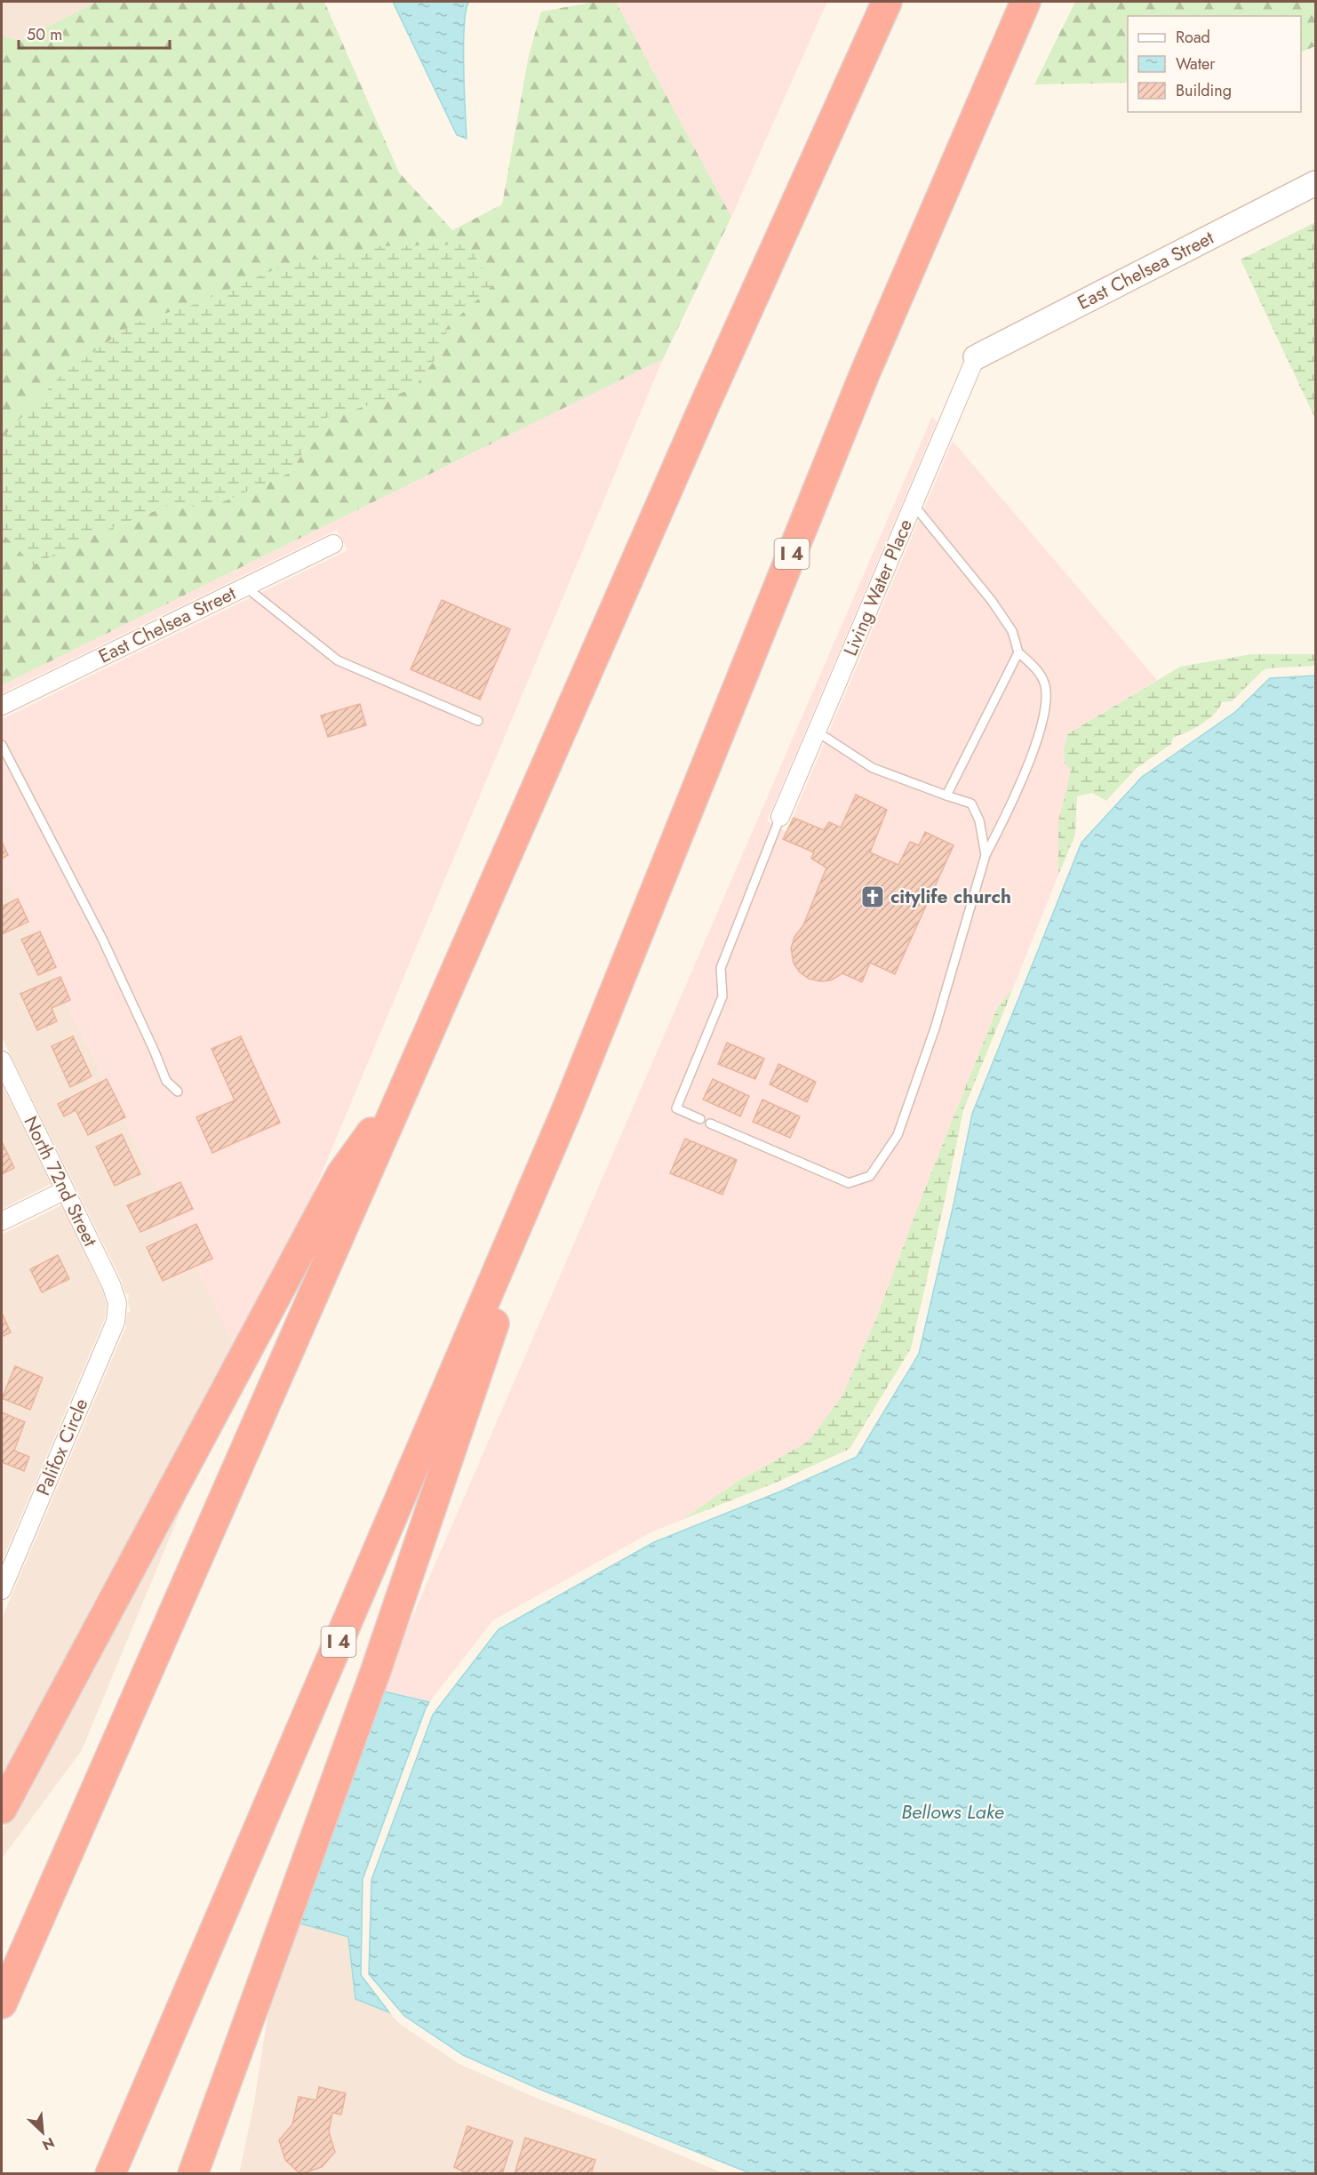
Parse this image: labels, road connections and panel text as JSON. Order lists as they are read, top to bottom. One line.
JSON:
{"streets":{"highway":["I 4"],"street":["East Chelsea Street","Living Water Place","North 72nd Street","Palifox Circle"]},"crossings":[["East Chelsea Street","Living Water Place"],["North 72nd Street","Palifox Circle"]],"water":["Bellows Lake"],"places":{"church":["citylife church"]},"legend":["Road","Water","Building"],"scale_bar":"50 m","north":"bottom right"}
